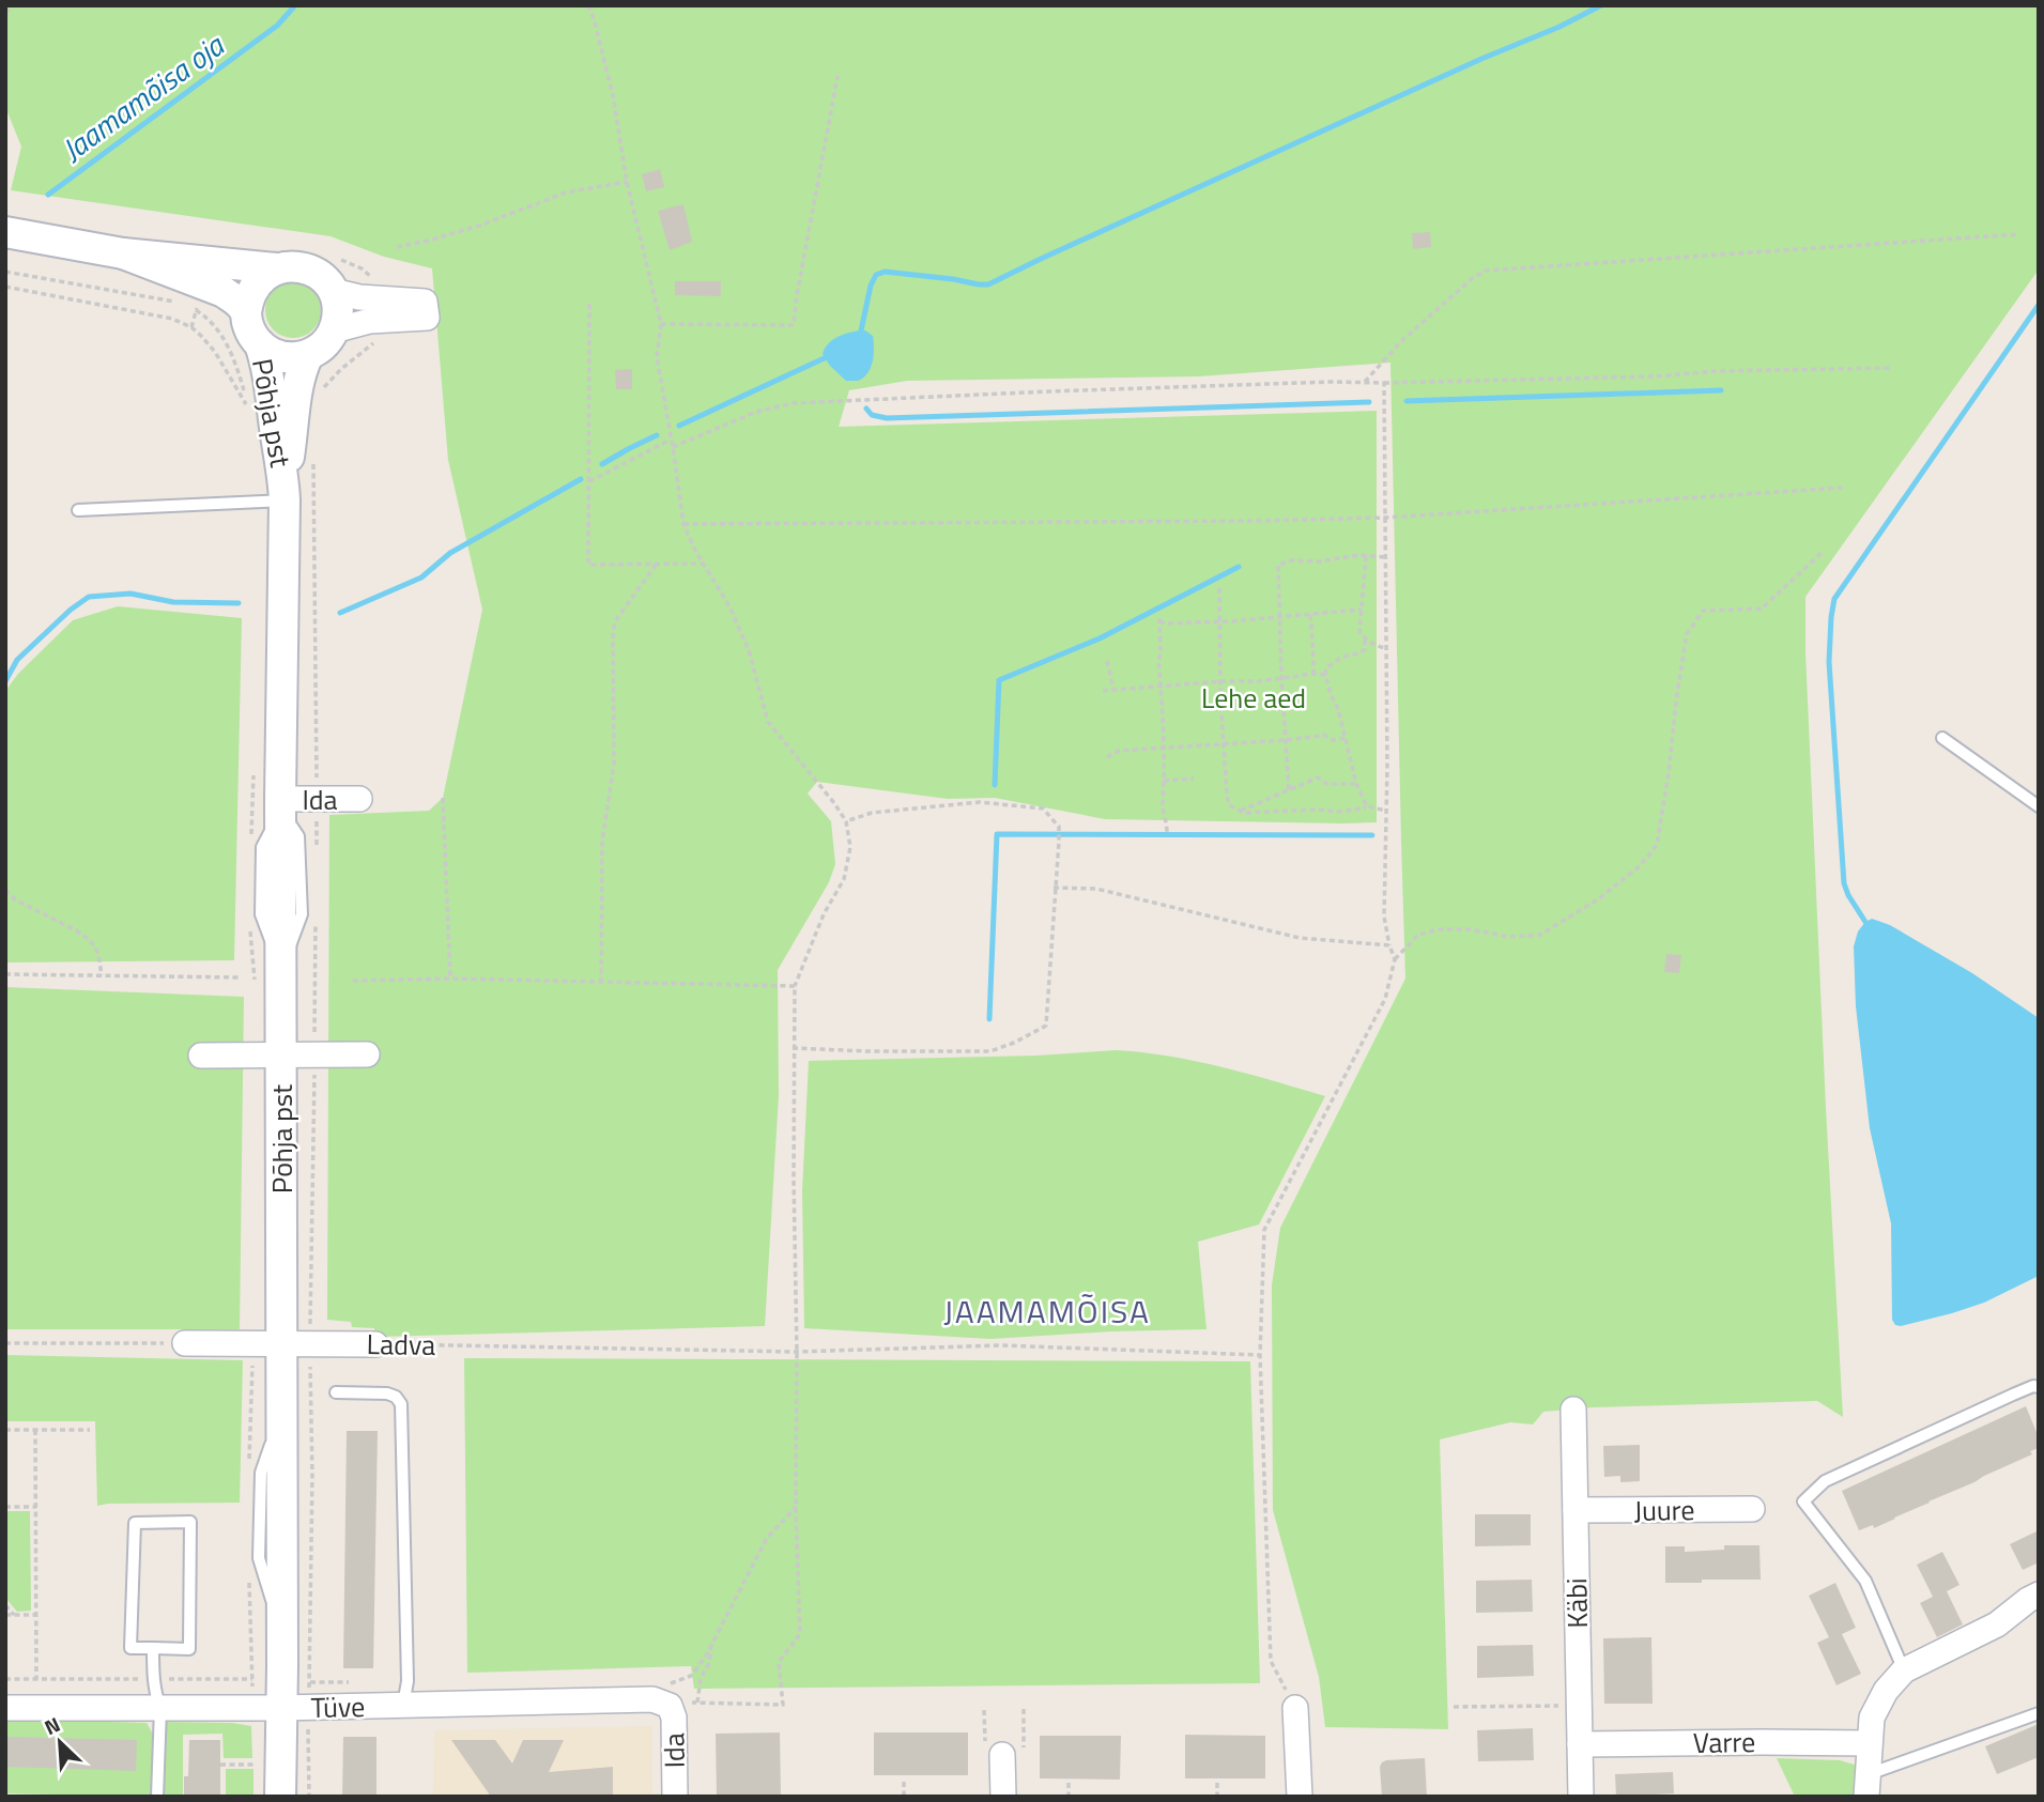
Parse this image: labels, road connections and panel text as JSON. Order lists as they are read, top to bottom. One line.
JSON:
{"streets":{"street":["Põhja pst","Ida","Ladva","Juure","Käbi","Tüve","Varre"]},"crossings":[["Põhja pst","Ida"],["Põhja pst","Ladva"],["Põhja pst","Tüve"],["Ida","Tüve"],["Juure","Käbi"],["Käbi","Varre"]],"districts":["JAAMAMÕISA"],"water":["Jaamamõisa oja"],"parks":["Lehe aed"],"north":"top left"}
